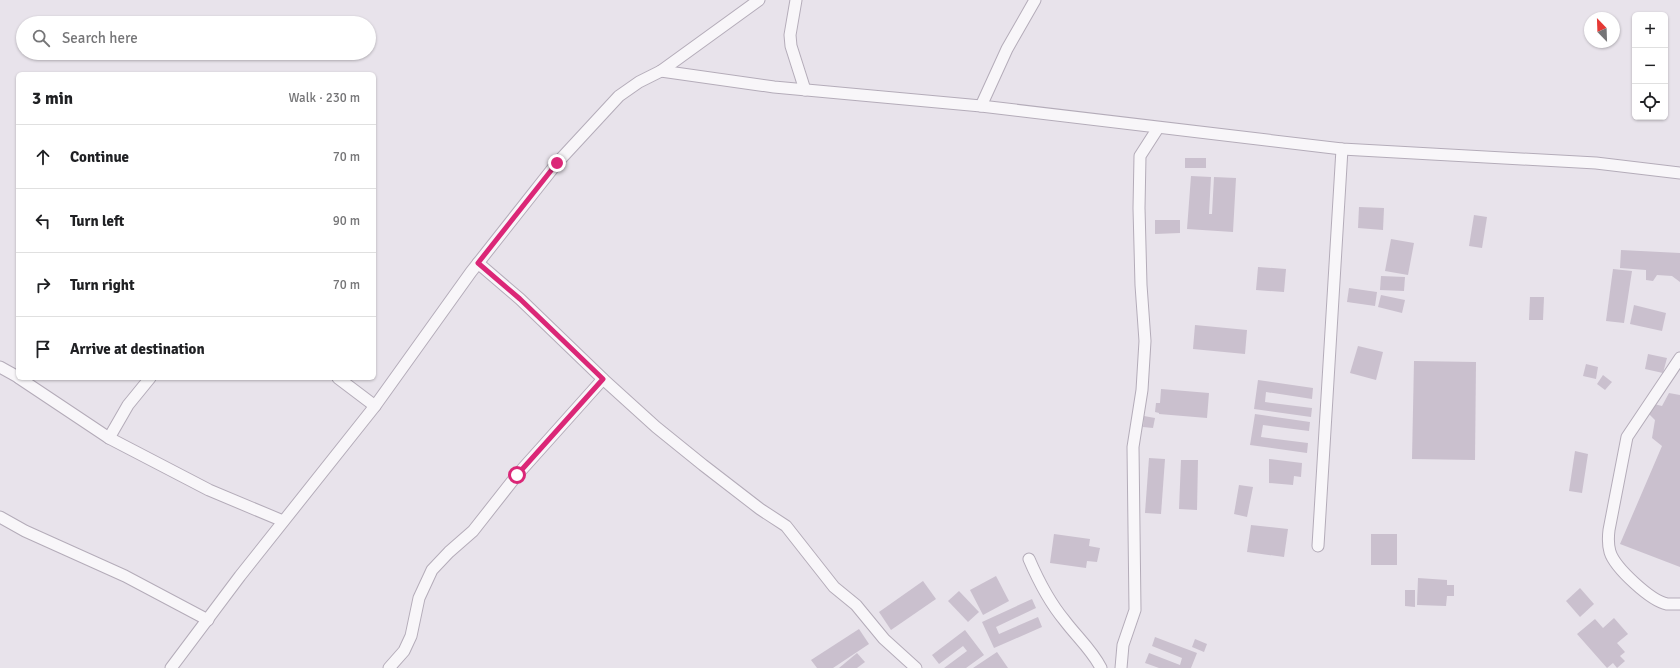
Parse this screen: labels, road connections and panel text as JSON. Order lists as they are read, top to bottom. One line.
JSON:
{"north":"top left","page":{"map_buttons":["+","−"],"search":"Search here","heading":["3 min","Walk · 230 m"],"list":[["Continue","70 m"],["Turn left","90 m"],["Turn right","70 m"],"Arrive at destination"]}}
